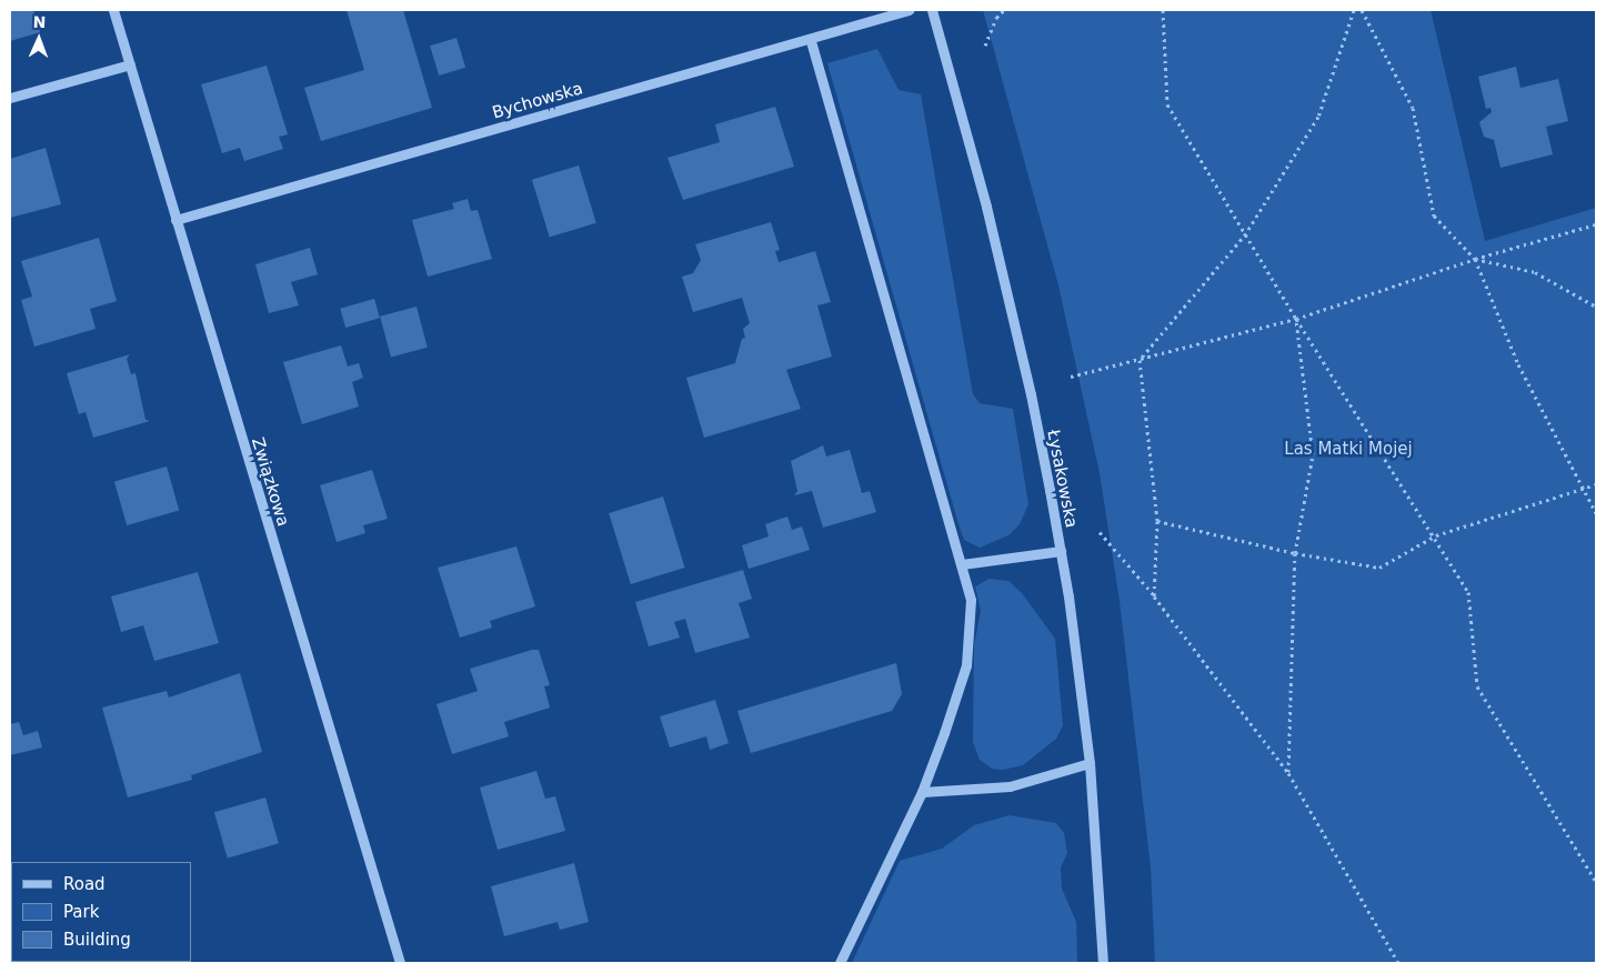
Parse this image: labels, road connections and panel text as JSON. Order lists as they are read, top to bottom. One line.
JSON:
{"streets":{"street":["Bychowska","Łysakowska","Związkowa"]},"crossings":[["Bychowska","Związkowa"]],"parks":["Las Matki Mojej"],"legend":["Road","Park","Building"],"north":"top"}
